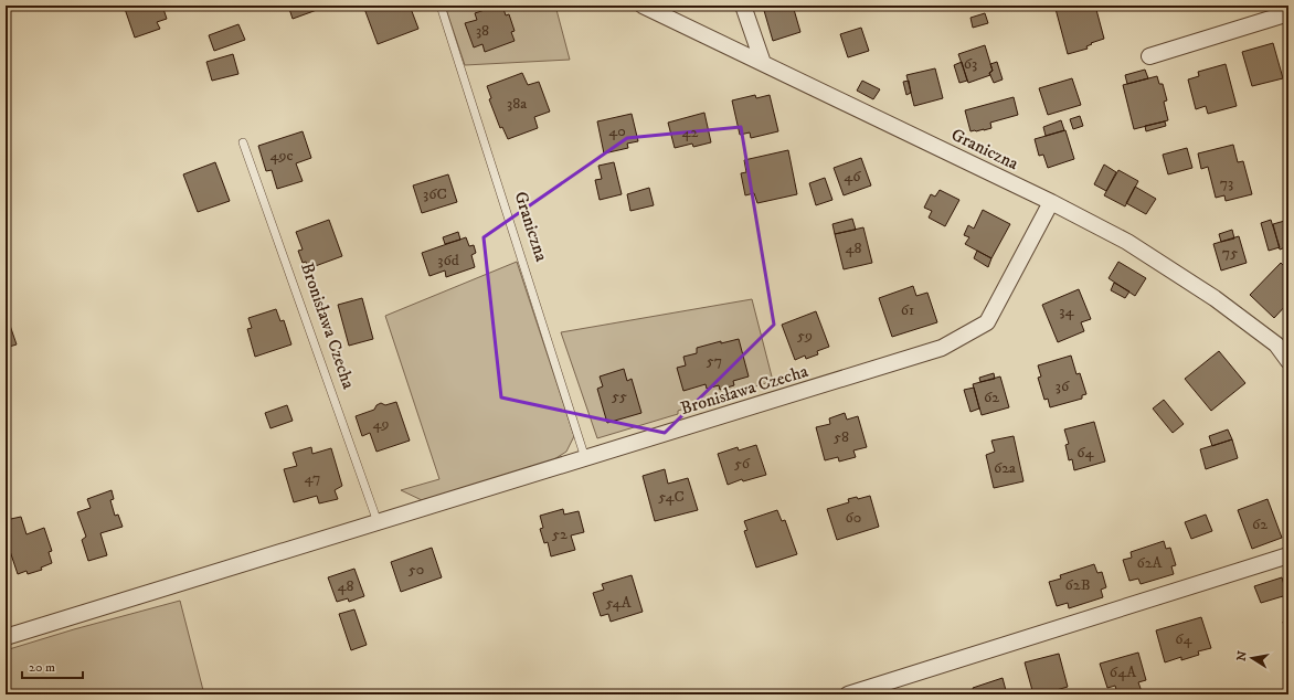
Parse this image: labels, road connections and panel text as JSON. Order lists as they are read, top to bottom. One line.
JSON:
{"streets":{"street":["Graniczna","Bronisława Czecha"]},"crossings":[["Graniczna","Bronisława Czecha"]],"house_numbers":["38","63","38a","40","42","49c","46","73","36C","48","75","36d","61","34","59","57","36","55","62","49","58","64","56","62a","47","54C","60","62","52","62A","50","62B","48","54A","64","64A"],"scale_bar":"20 m","north":"left"}
